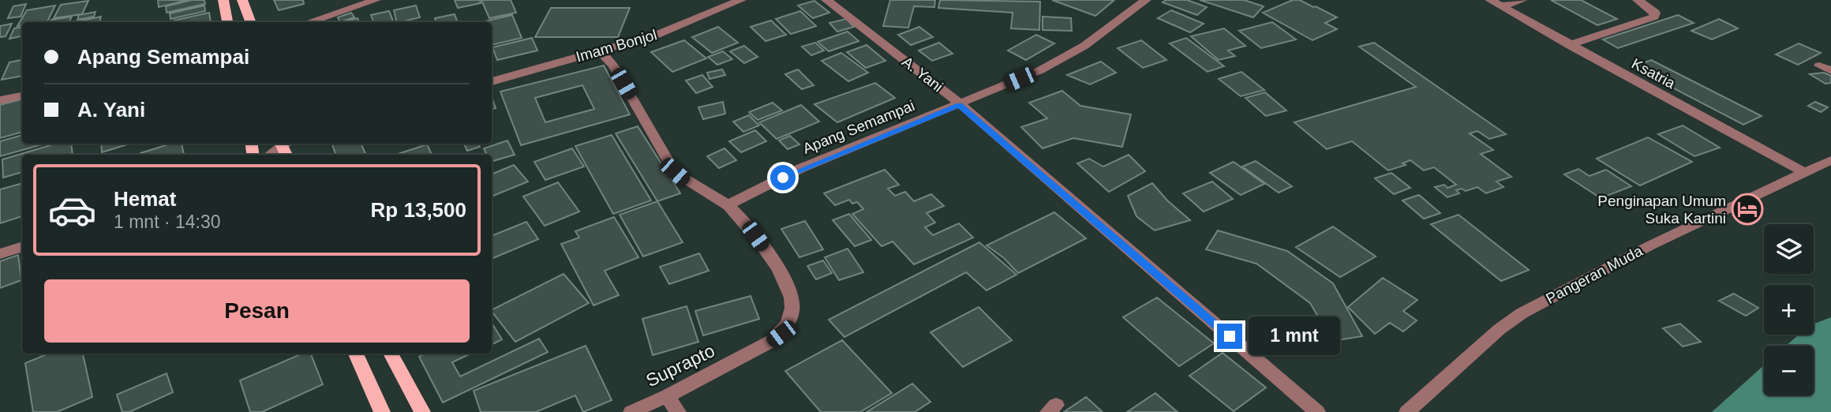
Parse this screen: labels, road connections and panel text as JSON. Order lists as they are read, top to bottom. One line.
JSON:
{"streets":{"street":["Imam Bonjol","Ksatria","A. Yani","Apang Semampai","Pangeran Muda","Suprapto"]},"crossings":[["Imam Bonjol","Suprapto"],["Ksatria","Pangeran Muda"],["A. Yani","Apang Semampai"],["Apang Semampai","Suprapto"]],"places":{"hotel":["Penginapan Umum Suka Kartini"]},"page":{"banner":["Apang Semampai","A. Yani"],"list":[{"name":"Hemat","note":"1 mnt · 14:30","value":"Rp 13,500"}],"map_buttons":["+","−"],"buttons":"Pesan","bubble":"1 mnt"}}
